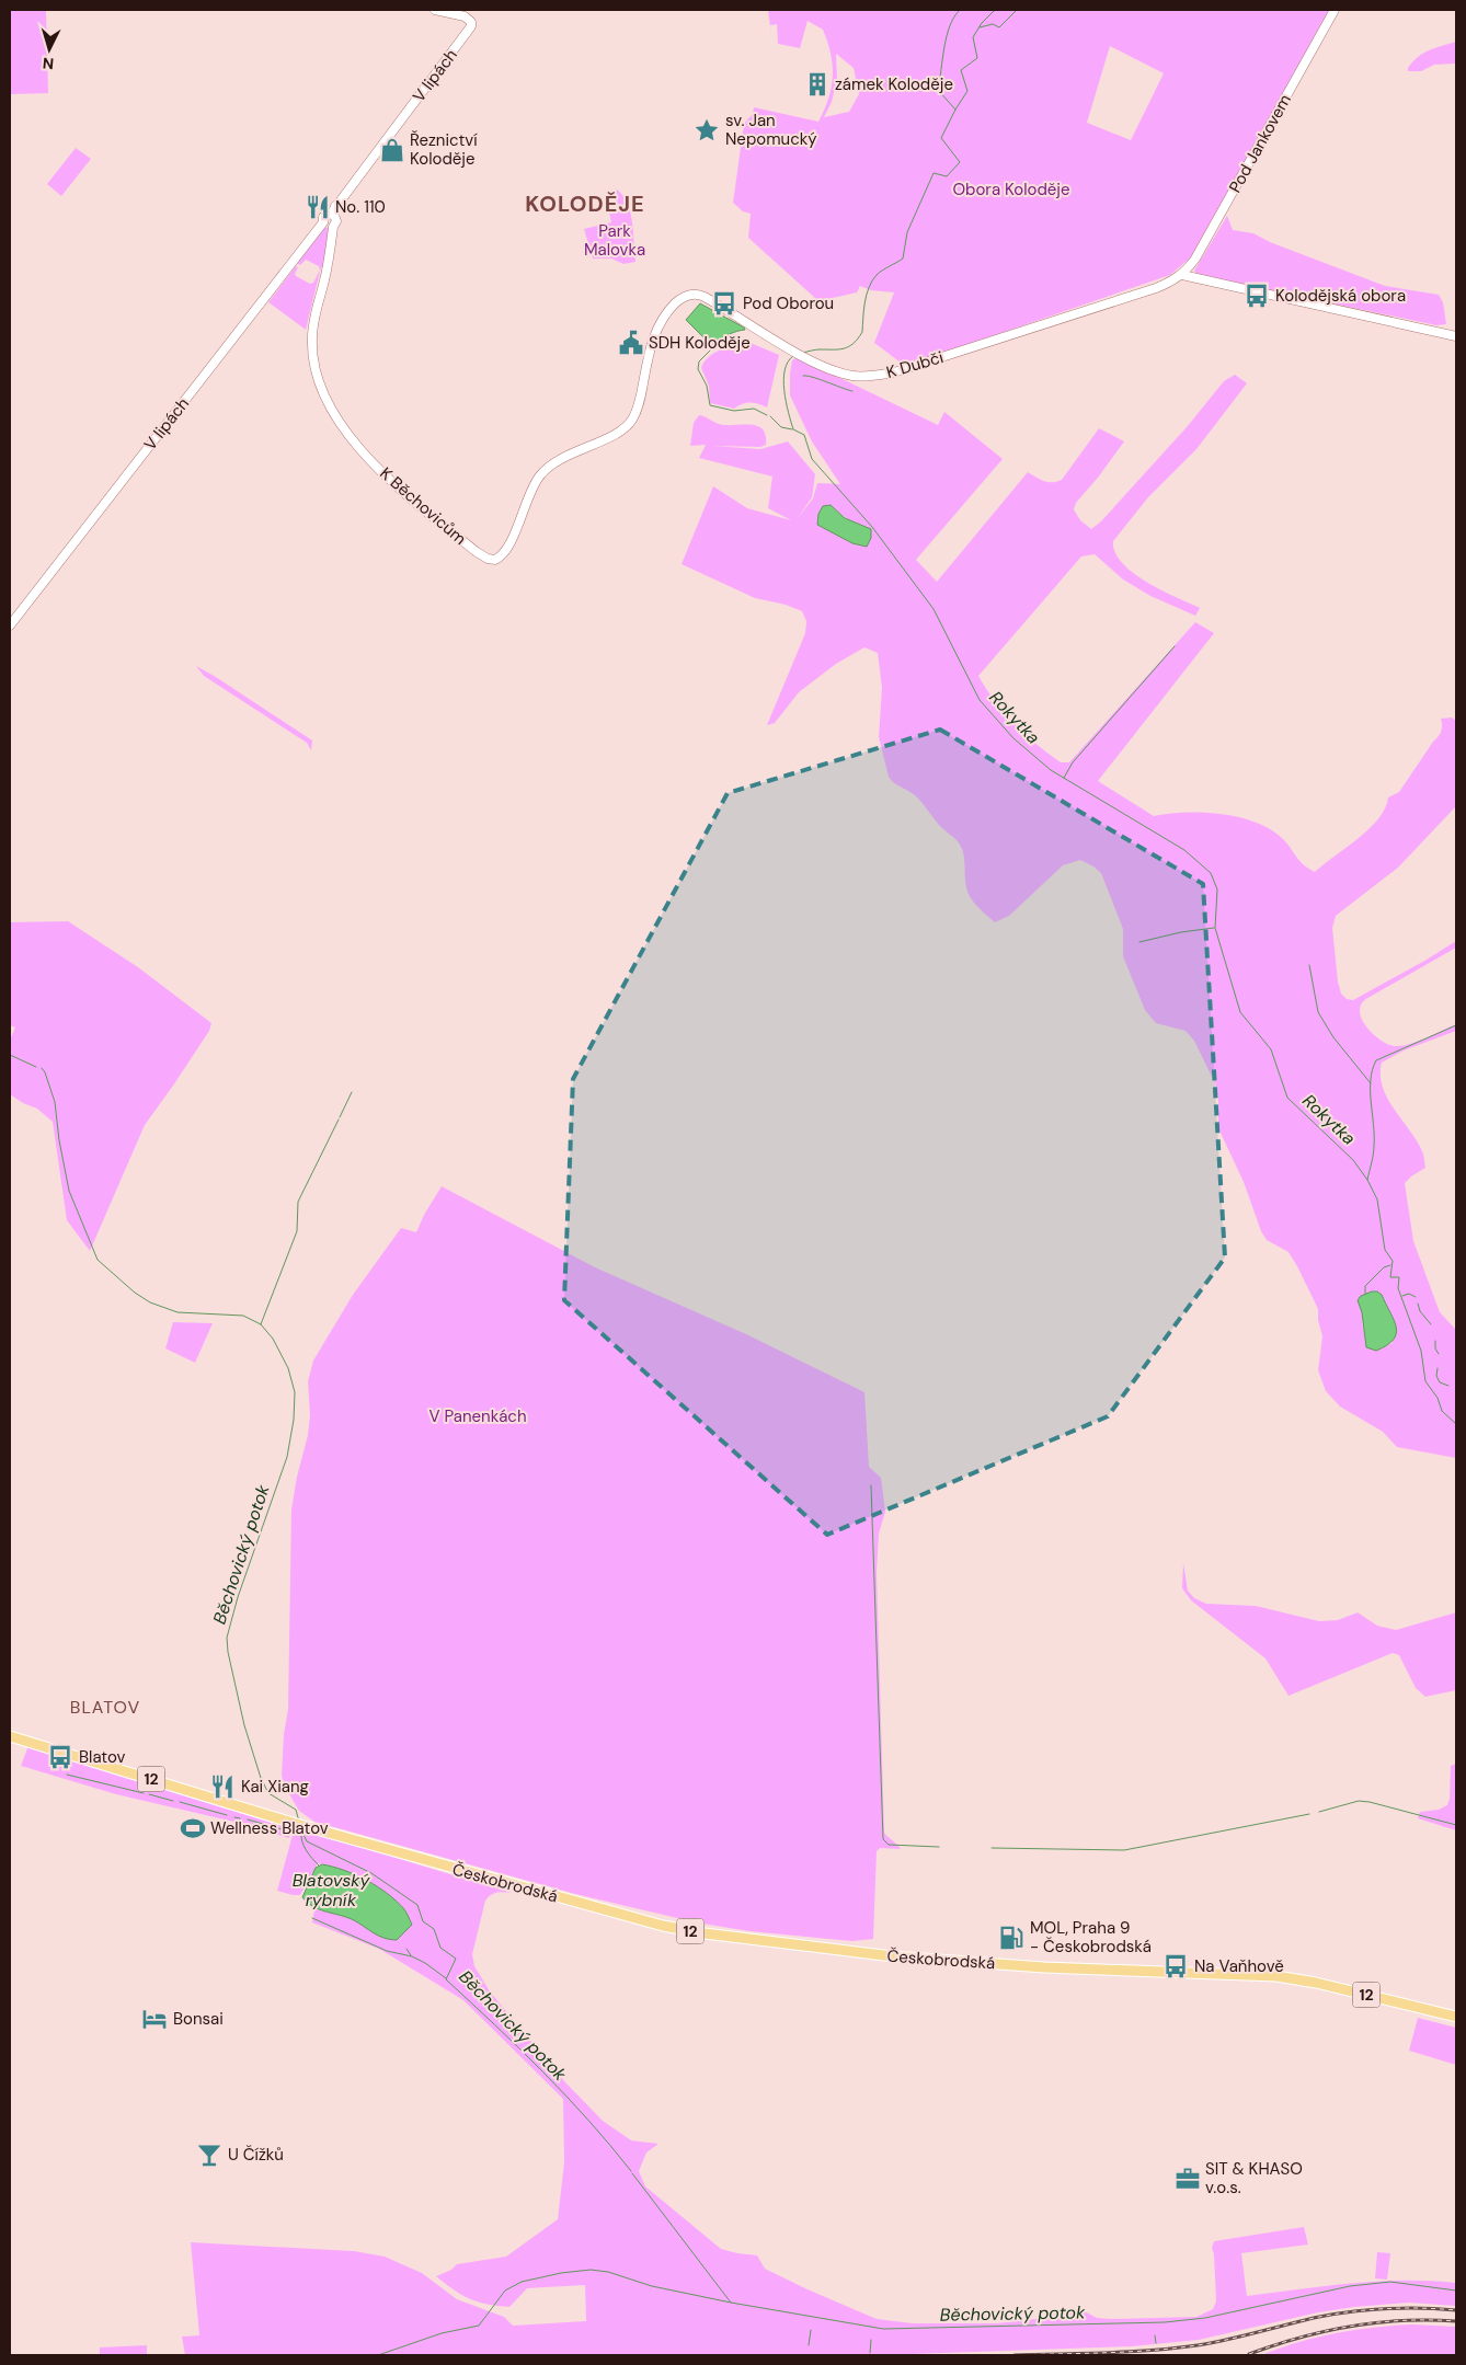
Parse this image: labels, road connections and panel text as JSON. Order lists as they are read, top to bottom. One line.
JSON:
{"streets":{"main road":["12","Českobrodská"],"street":["V lipách","Pod Jankovem","K Dubči","K Běchovicům"]},"crossings":[["V lipách","K Běchovicům"],["Pod Jankovem","K Dubči"],["K Dubči","K Běchovicům"]],"districts":["KOLODĚJE","BLATOV"],"water":["Rokytka","Běchovický potok","Blatovský rybník"],"parks":["Obora Koloděje","Park Malovka","V Panenkách"],"places":{"building":["zámek Koloděje"],"place":["sv. Jan Nepomucký"],"shop":["Řeznictví Koloděje"],"restaurant":["No. 110","Kai Xiang"],"bus stop":["Kolodějská obora","Pod Oborou","Blatov","Na Vaňhově"],"public building":["SDH Koloděje"],"sports":["Wellness Blatov"],"fuel station":["MOL, Praha 9 - Českobrodská"],"hotel":["Bonsai"],"bar":["U Čížků"],"office":["SIT & KHASO v.o.s."]},"north":"bottom"}
